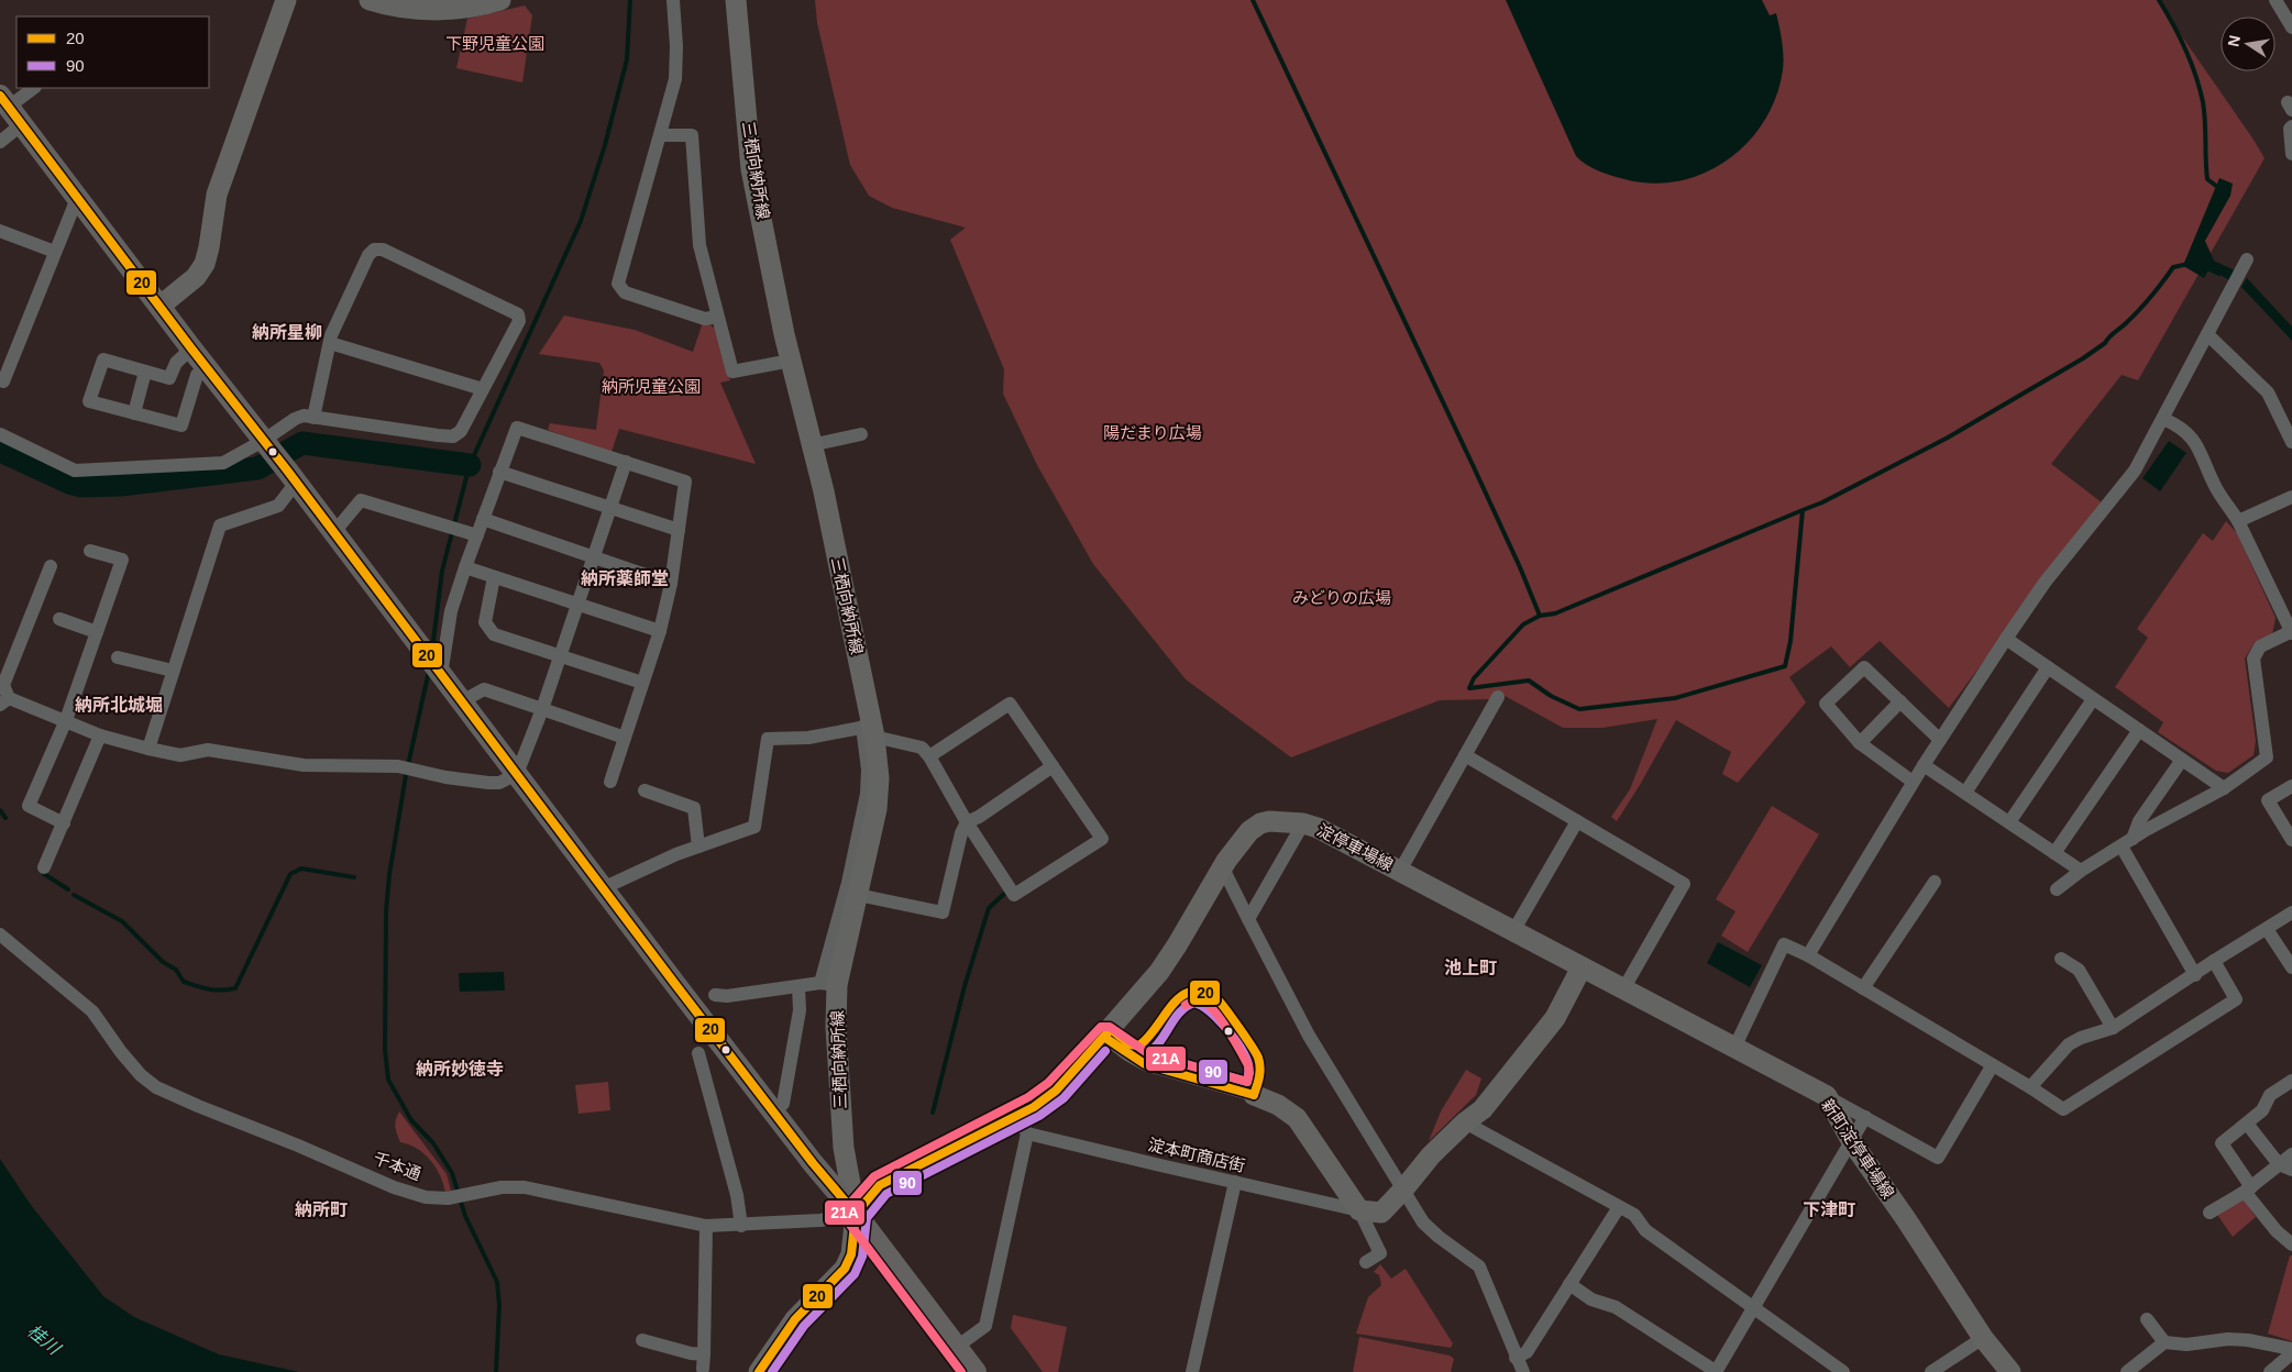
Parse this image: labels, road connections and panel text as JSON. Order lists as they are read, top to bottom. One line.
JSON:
{"streets":{"main road":["三栖向納所線","淀停車場線","新町淀停車場線"],"street":["淀本町商店街","千本通"]},"crossings":[["三栖向納所線","淀停車場線"],["三栖向納所線","千本通"],["淀停車場線","新町淀停車場線"],["淀停車場線","淀本町商店街"],["淀停車場線","千本通"]],"districts":["納所星柳","納所薬師堂","納所北城堀","池上町","納所妙徳寺","納所町","下津町"],"water":["桂川"],"parks":["下野児童公園","納所児童公園","陽だまり広場","みどりの広場"],"lines":["transit line 20","transit line 21A","transit line 90"],"legend":["20","90"],"north":"left"}
